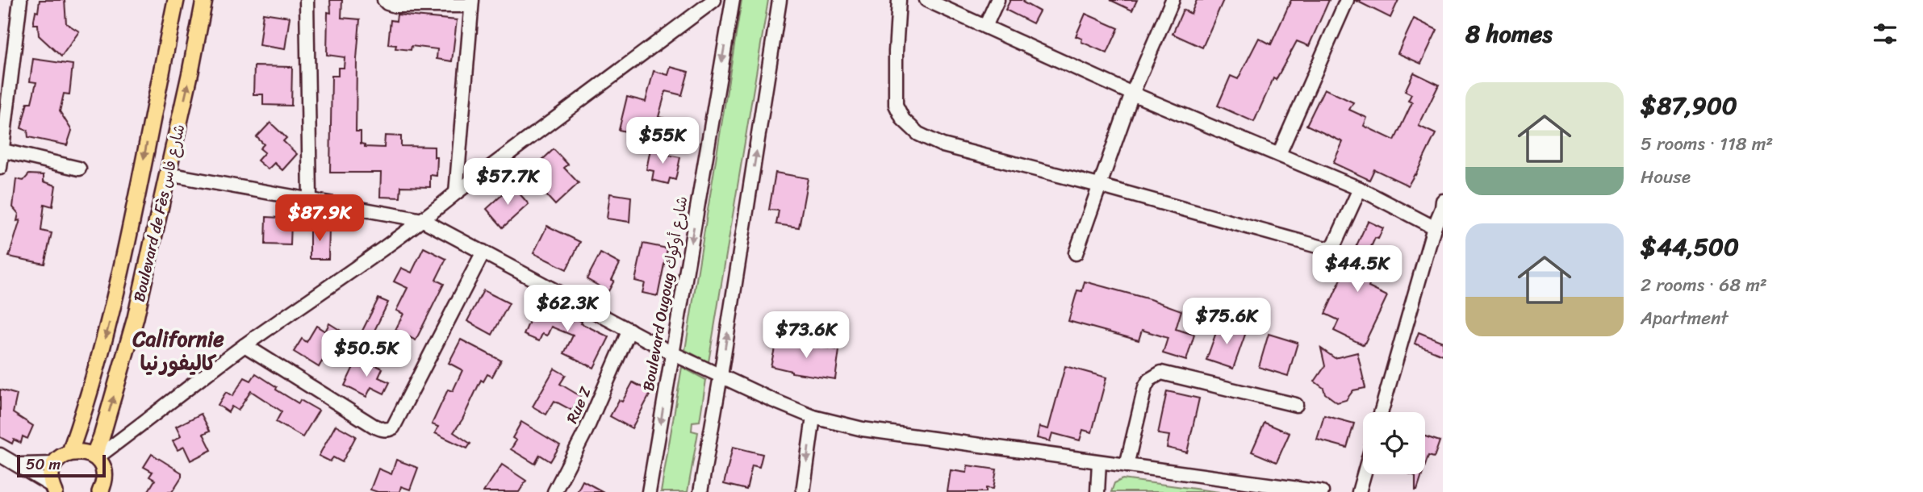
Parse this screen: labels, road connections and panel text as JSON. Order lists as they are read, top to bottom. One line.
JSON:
{"streets":{"main road":["Boulevard de Fès شارع فاس"],"street":["Boulevard Ougoug شارع أوكوك","Rue Z"]},"districts":["Californie كاليفورنيا"],"scale_bar":"50 m","page":{"heading":"8 homes","list":[{"name":"$87,900","note":"5 rooms · 118 m² · House"},{"name":"$44,500","note":"2 rooms · 68 m² · Apartment"}],"price":["$55K","$57.7K","$87.9K","$44.5K","$62.3K","$75.6K","$73.6K","$50.5K"],"scale":"50 m"}}
